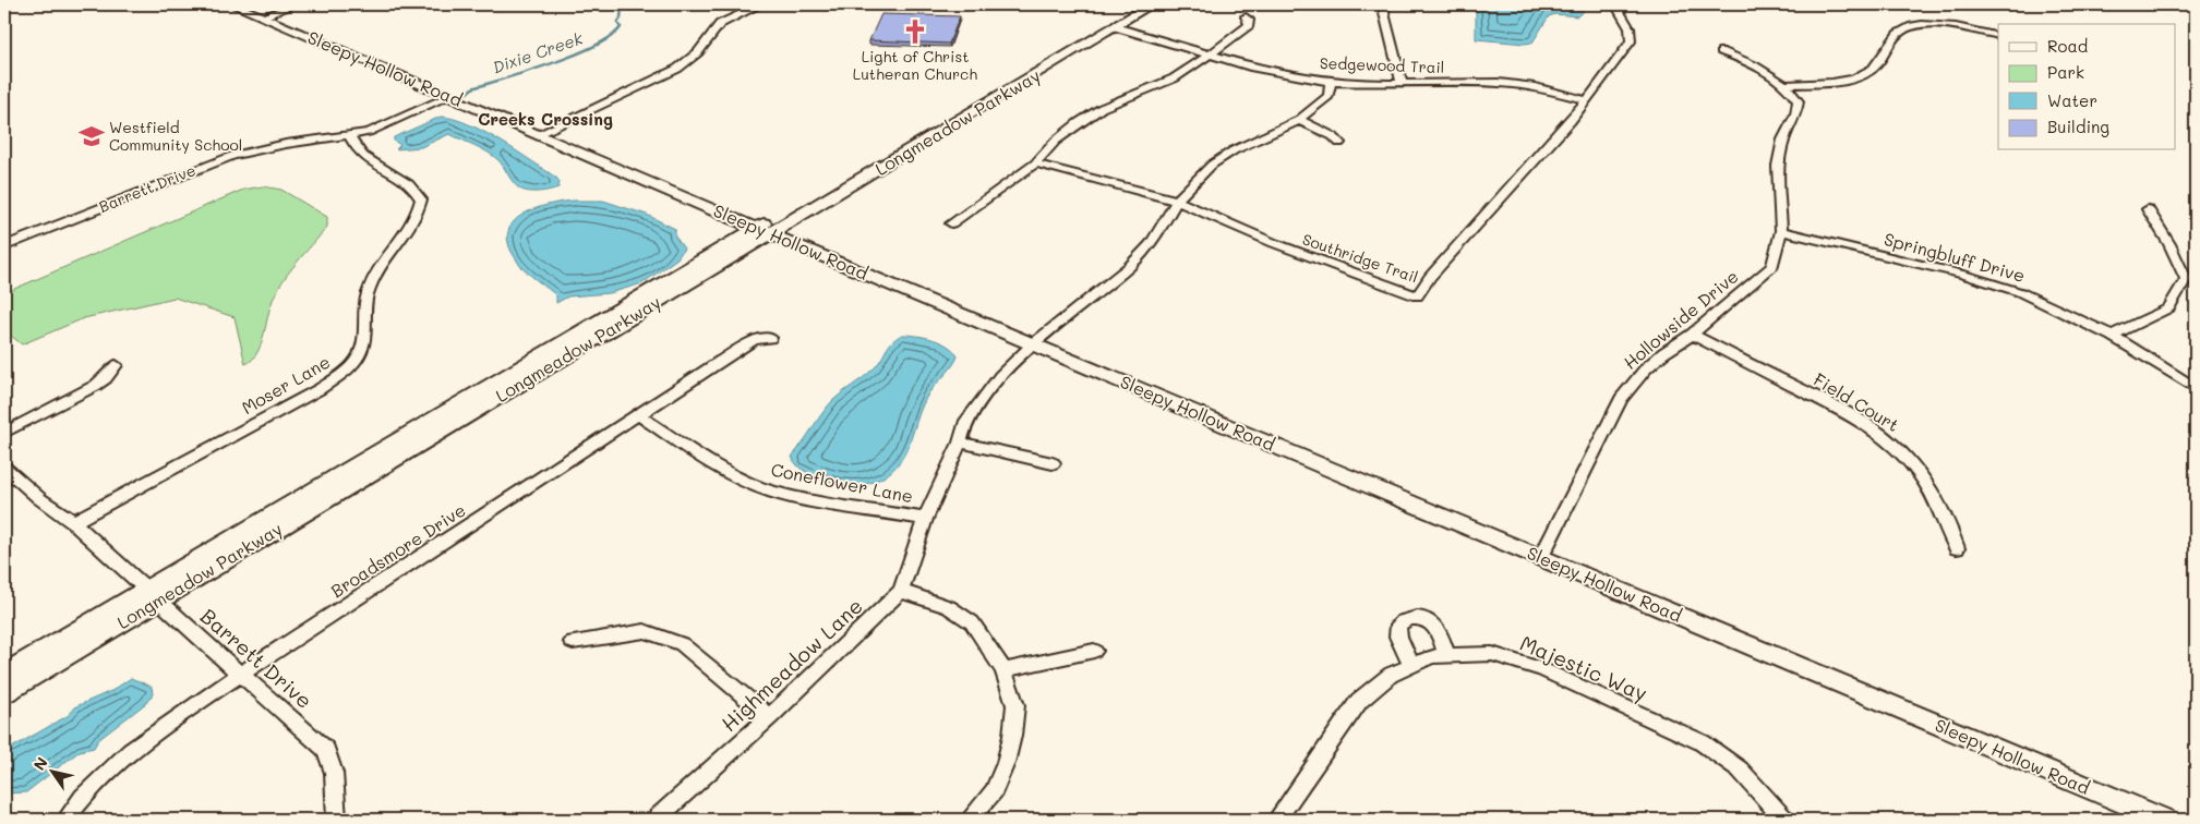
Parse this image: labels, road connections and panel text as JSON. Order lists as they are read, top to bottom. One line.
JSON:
{"streets":{"street":["Sedgewood Trail","Sleepy Hollow Road","Longmeadow Parkway","Barrett Drive","Springbluff Drive","Southridge Trail","Hollowside Drive","Moser Lane","Field Court","Coneflower Lane","Broadsmore Drive","Highmeadow Lane","Majestic Way"]},"crossings":[["Sedgewood Trail","Longmeadow Parkway"],["Sedgewood Trail","Southridge Trail"],["Sleepy Hollow Road","Longmeadow Parkway"],["Sleepy Hollow Road","Barrett Drive"],["Sleepy Hollow Road","Hollowside Drive"],["Sleepy Hollow Road","Highmeadow Lane"],["Longmeadow Parkway","Barrett Drive"],["Barrett Drive","Moser Lane"],["Barrett Drive","Broadsmore Drive"],["Springbluff Drive","Hollowside Drive"],["Hollowside Drive","Field Court"],["Coneflower Lane","Broadsmore Drive"],["Coneflower Lane","Highmeadow Lane"]],"districts":["Creeks Crossing"],"water":["Dixie Creek"],"places":{"church":["Light of Christ Lutheran Church"],"school or university":["Westfield Community School"]},"legend":["Road","Park","Water","Building"],"north":"top left"}
